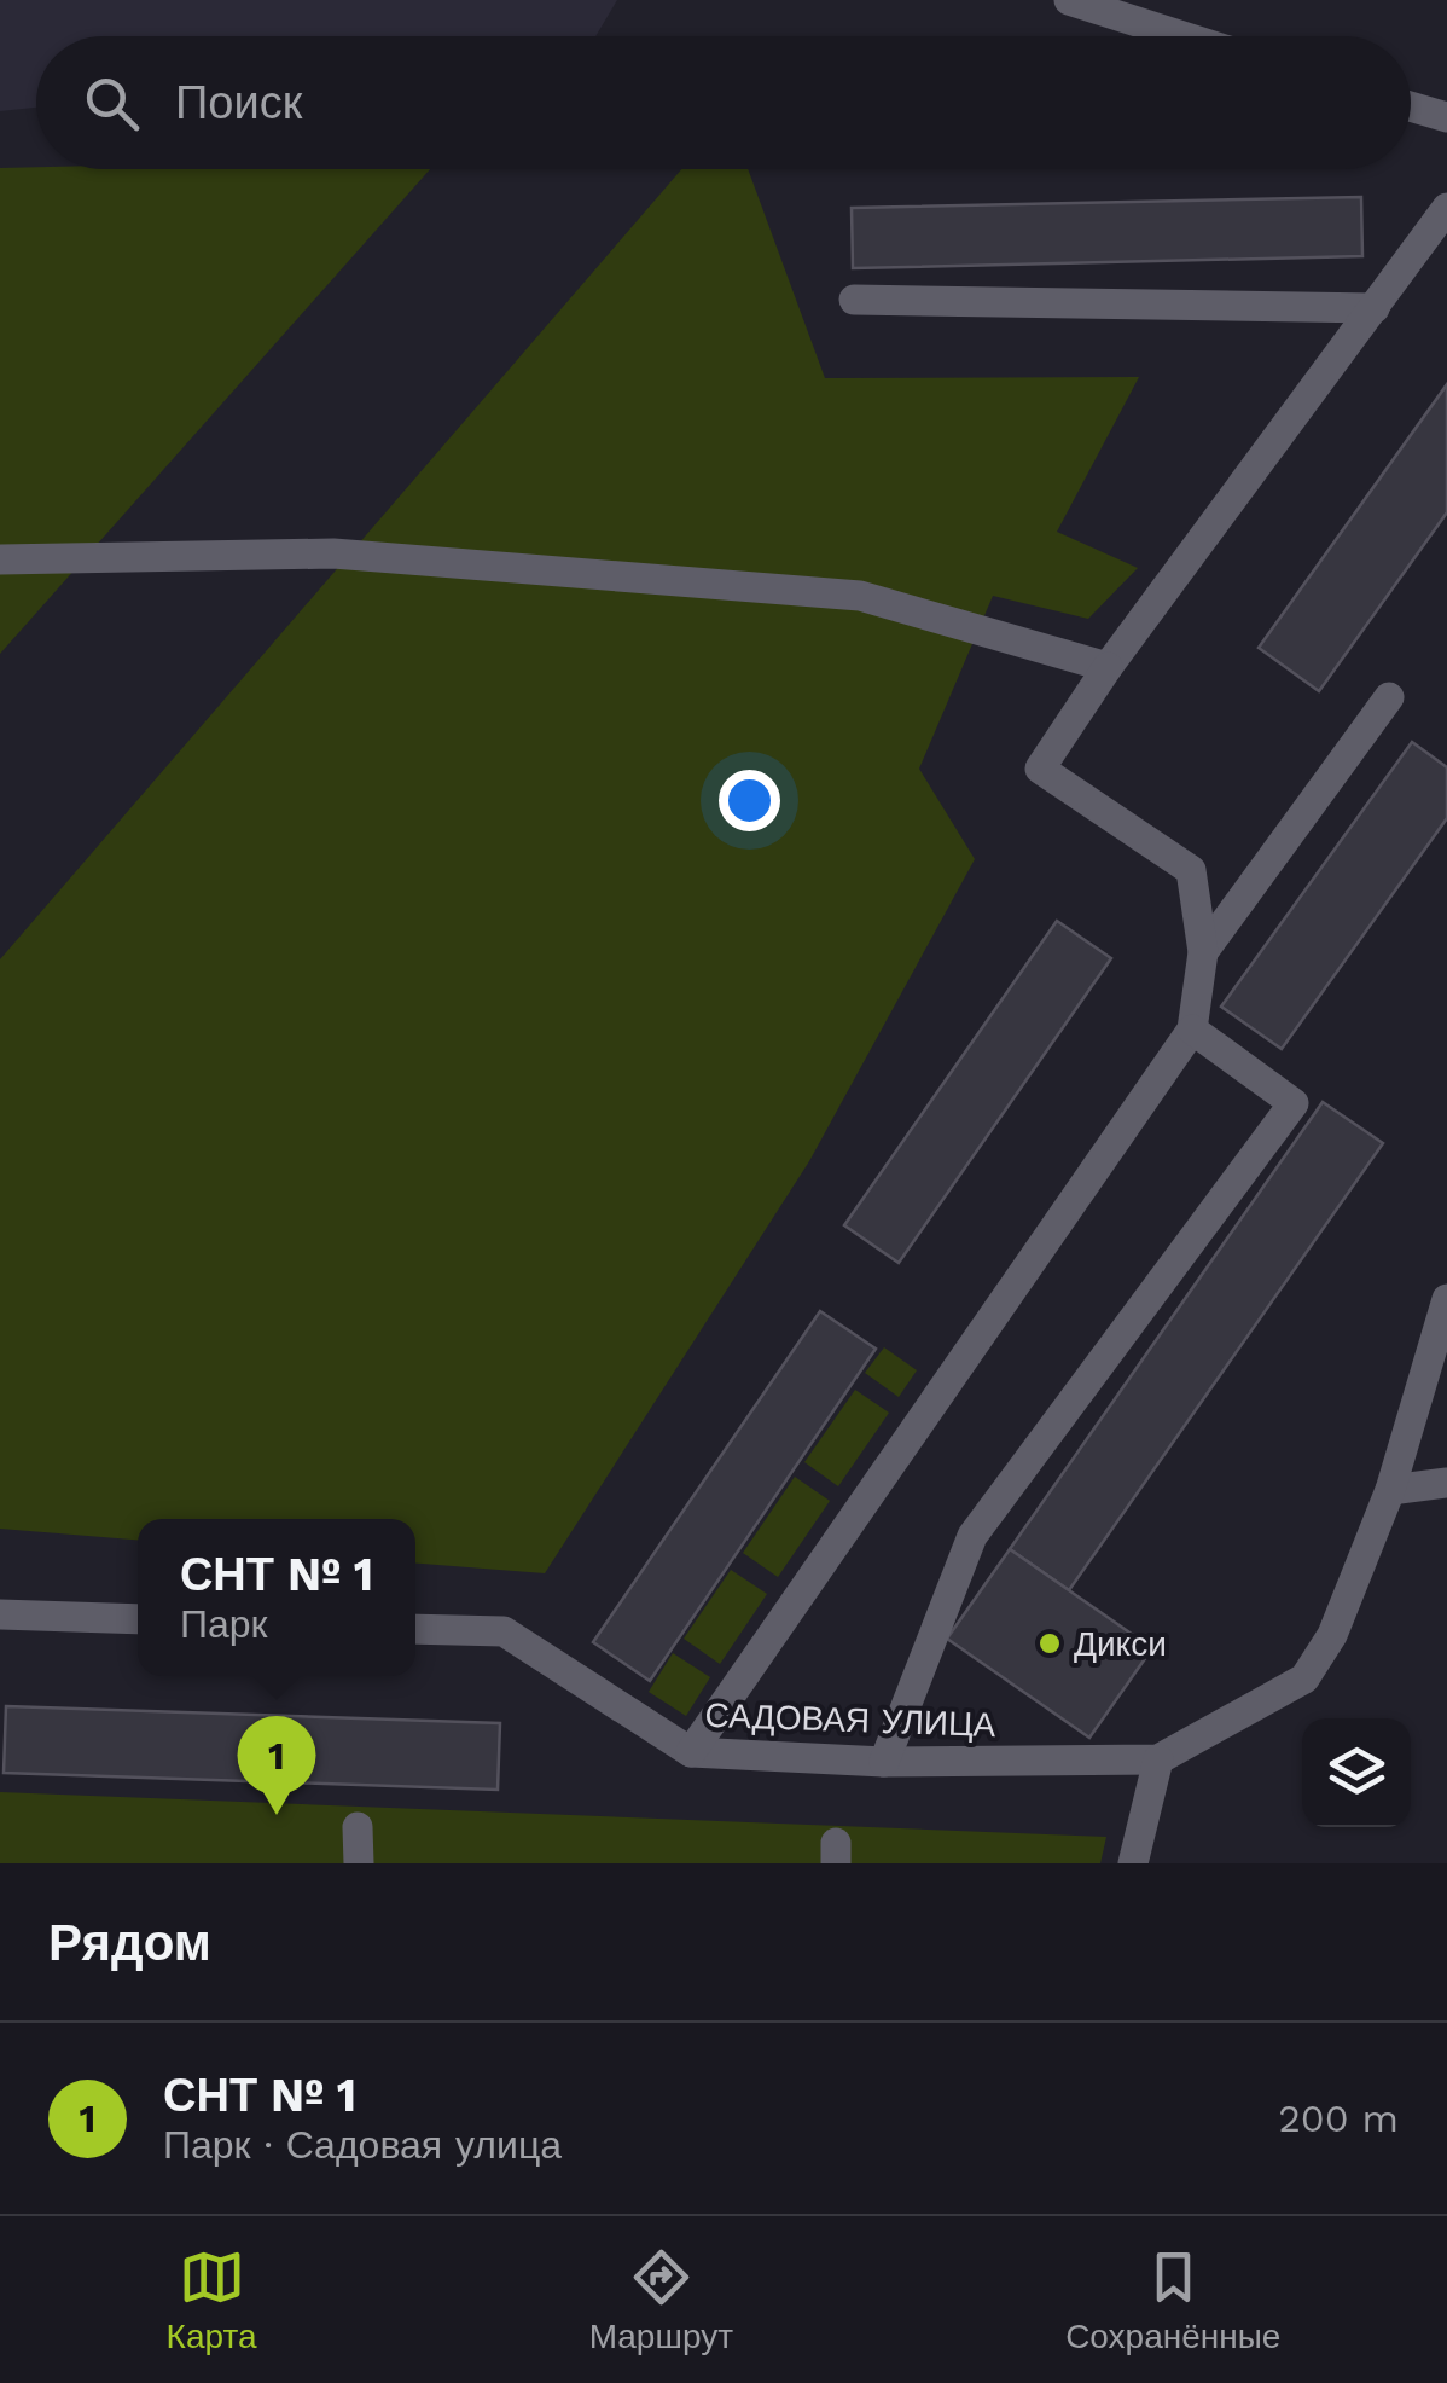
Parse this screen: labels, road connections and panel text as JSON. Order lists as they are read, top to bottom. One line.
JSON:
{"streets":{"street":["САДОВАЯ УЛИЦА"]},"places":["Дикси"],"page":{"search":"Поиск","popup":["СНТ № 1","Парк"],"pins":"1","heading":"Рядом","list":[{"mark":"1","name":"СНТ № 1","note":"Парк · Садовая улица","value":"200 m"}],"nav":["Карта","Маршрут","Сохранённые"]}}
